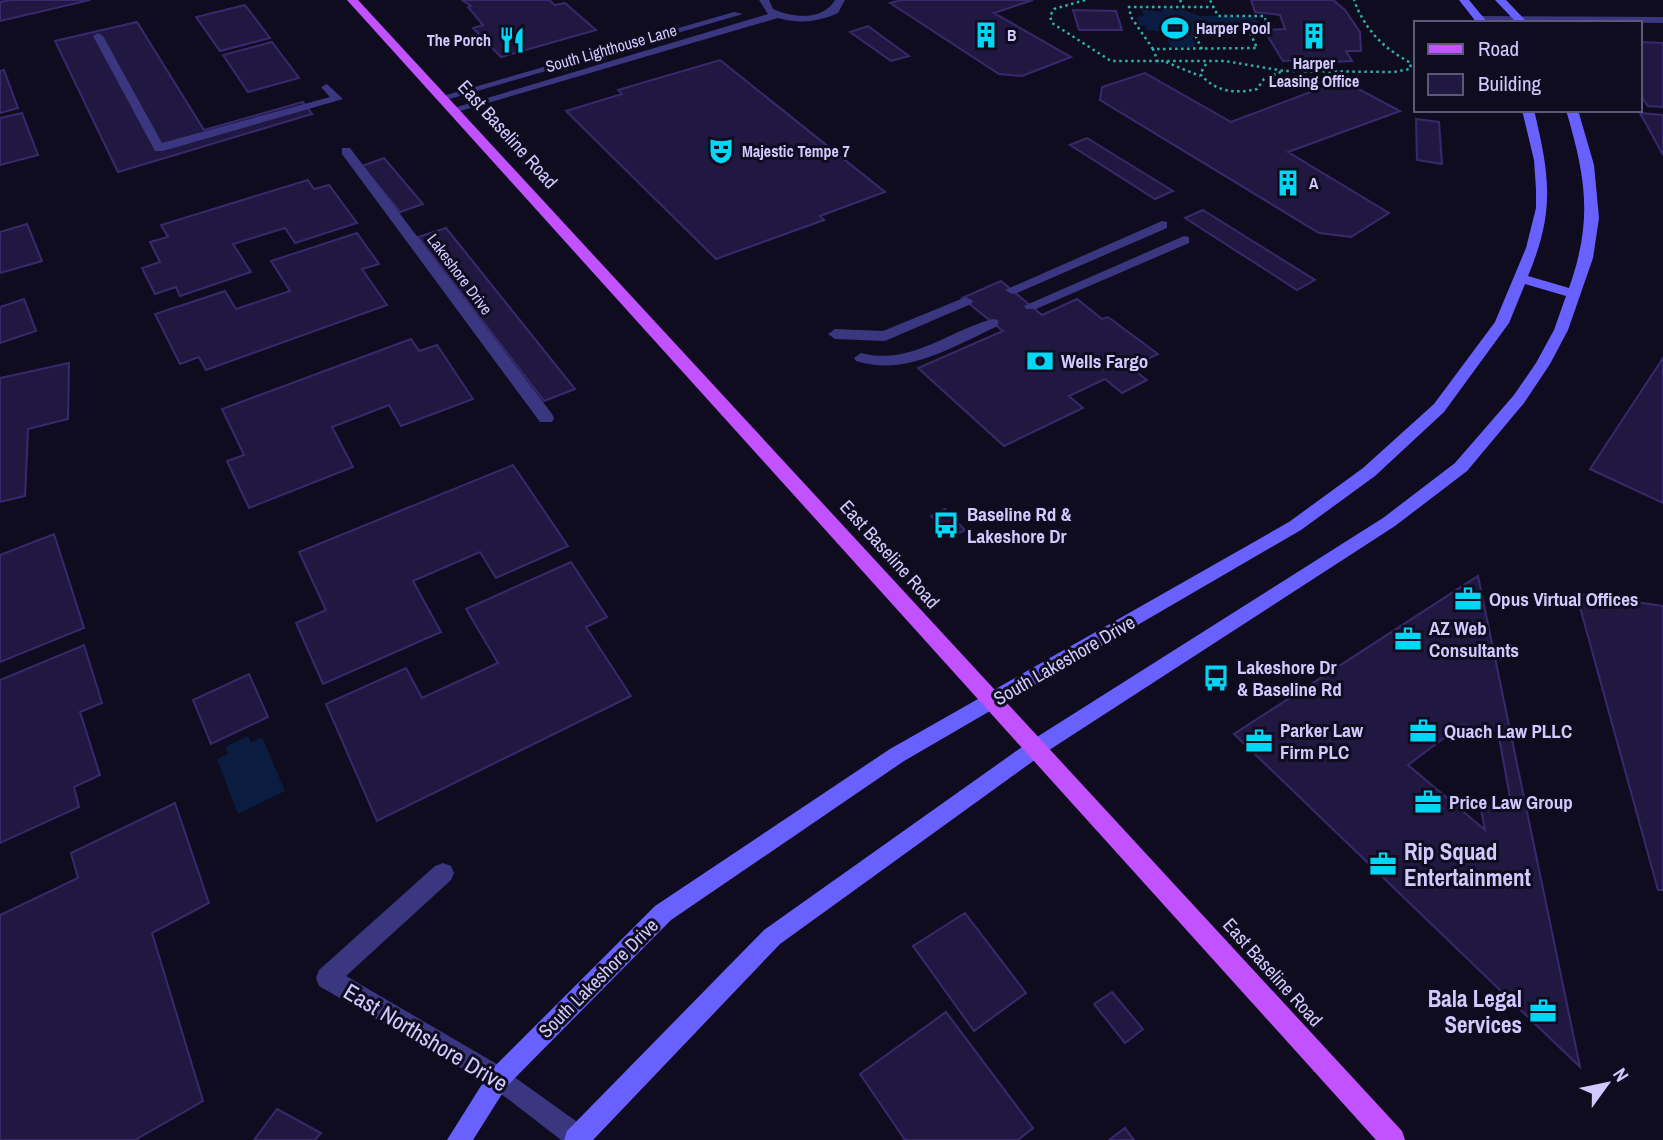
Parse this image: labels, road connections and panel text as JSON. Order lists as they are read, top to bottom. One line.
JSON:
{"streets":{"main road":["East Baseline Road"],"street":["South Lighthouse Lane","Lakeshore Drive","South Lakeshore Drive","East Northshore Drive"]},"crossings":[["South Lighthouse Lane","East Baseline Road"],["East Baseline Road","South Lakeshore Drive"],["South Lakeshore Drive","East Northshore Drive"]],"places":{"sports":["Harper Pool"],"building":["B","Harper Leasing Office","A"],"restaurant":["The Porch"],"theatre":["Majestic Tempe 7"],"bank":["Wells Fargo"],"bus stop":["Baseline Rd & Lakeshore Dr","Lakeshore Dr & Baseline Rd"],"office":["Opus Virtual Offices","AZ Web Consultants","Quach Law PLLC","Parker Law Firm PLC","Price Law Group","Rip Squad Entertainment","Bala Legal Services"]},"legend":["Road","Building"],"north":"top right"}
